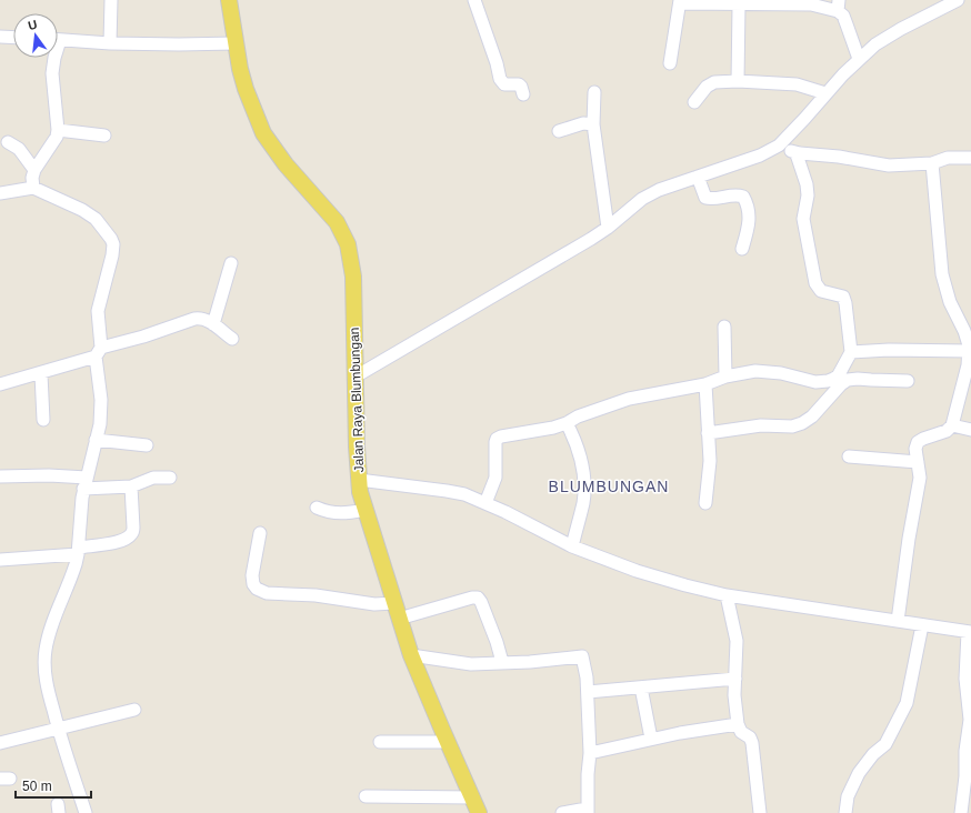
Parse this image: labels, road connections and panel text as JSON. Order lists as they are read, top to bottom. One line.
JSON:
{"streets":{"main road":["Jalan Raya Blumbungan"]},"districts":["BLUMBUNGAN"],"scale_bar":"50 m","north":"top"}
